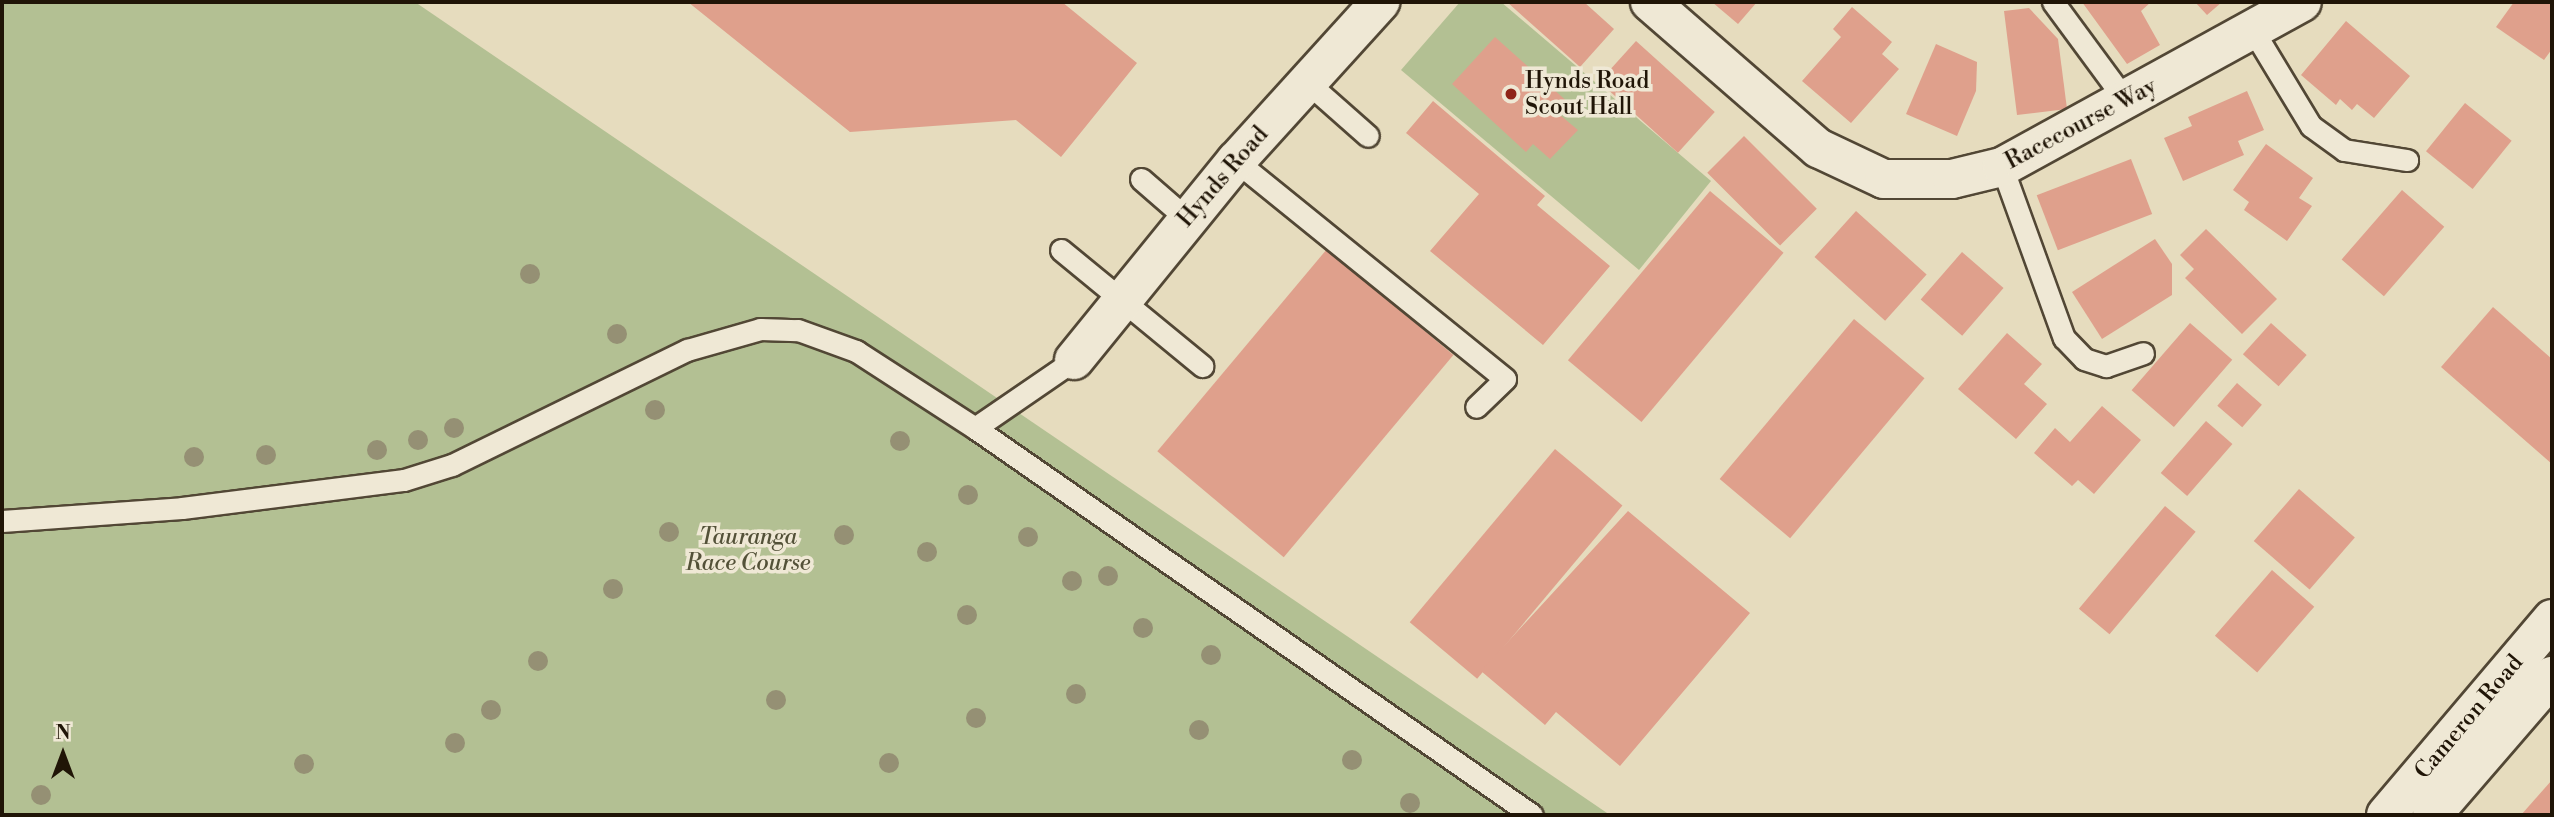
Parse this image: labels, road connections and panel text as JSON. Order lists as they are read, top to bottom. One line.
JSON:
{"streets":{"street":["Racecourse Way","Hynds Road","Cameron Road"]},"parks":["Tauranga Race Course"],"places":["Hynds Road Scout Hall"],"north":"top"}
